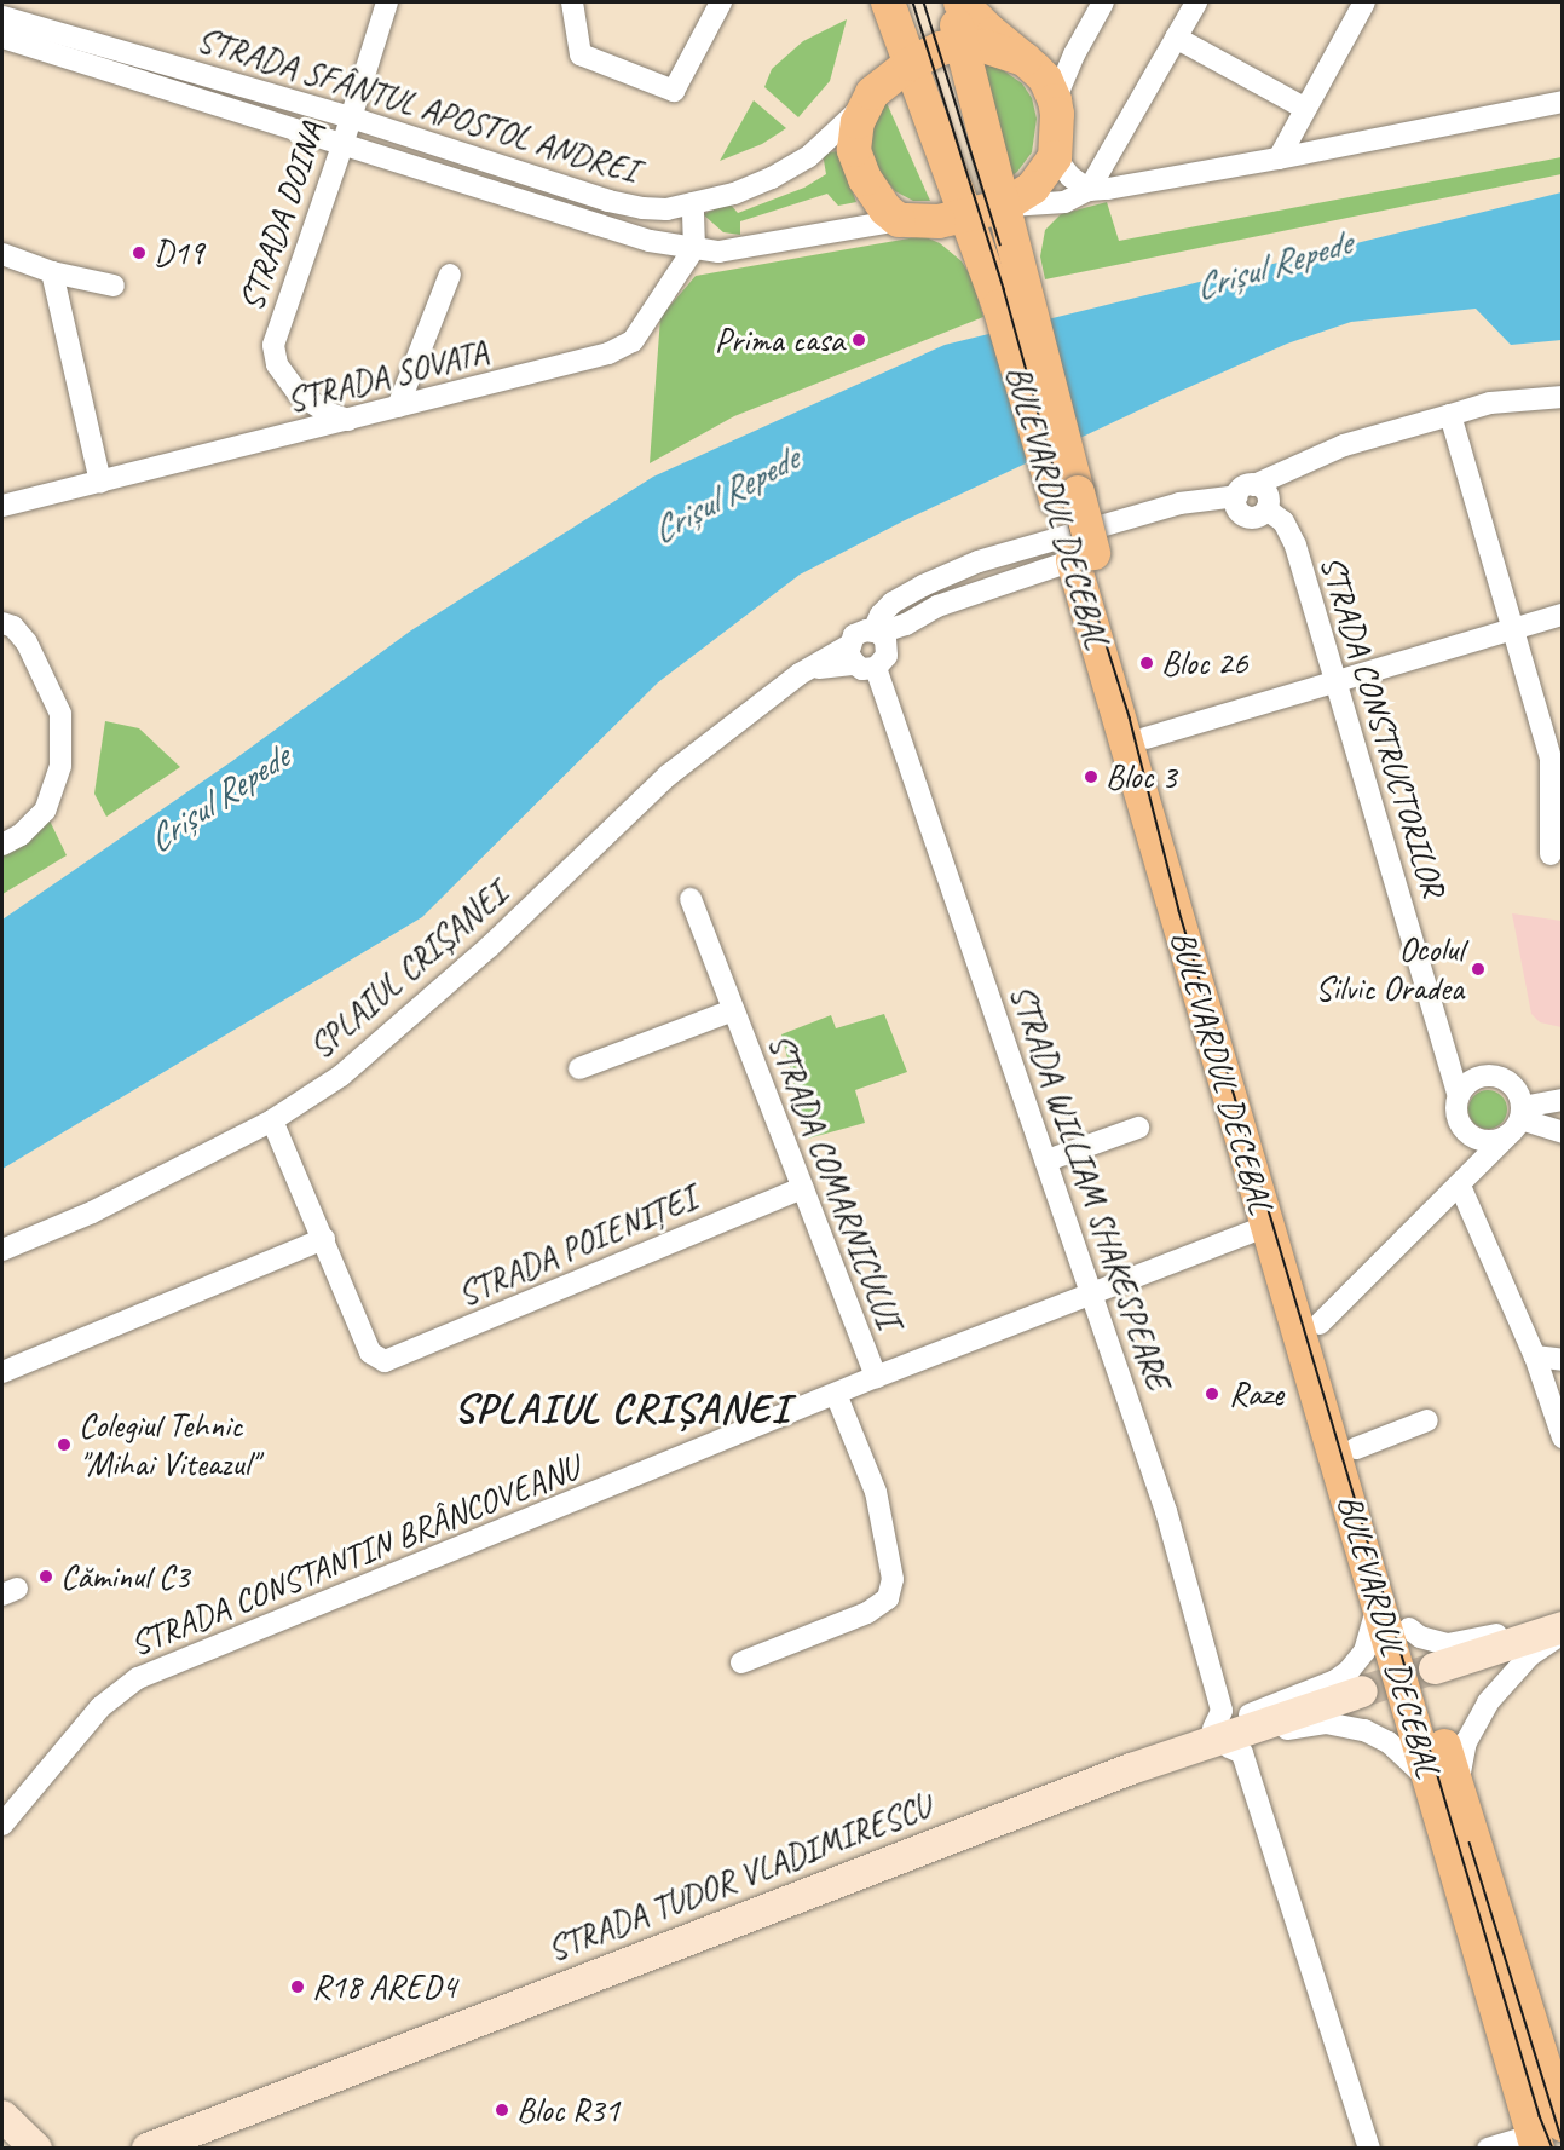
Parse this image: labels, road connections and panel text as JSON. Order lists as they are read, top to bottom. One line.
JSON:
{"streets":{"main road":["BULEVARDUL DECEBAL"],"street":["STRADA SFÂNTUL APOSTOL ANDREI","STRADA DOINA","STRADA SOVATA","STRADA CONSTRUCTORILOR","SPLAIUL CRIȘANEI","STRADA COMARNICULUI","STRADA WILLIAM SHAKESPEARE","STRADA POIENIȚEI","STRADA CONSTANTIN BRÂNCOVEANU","STRADA TUDOR VLADIMIRESCU"]},"crossings":[["STRADA SFÂNTUL APOSTOL ANDREI","STRADA DOINA"],["STRADA SFÂNTUL APOSTOL ANDREI","STRADA SOVATA"],["STRADA DOINA","STRADA SOVATA"],["BULEVARDUL DECEBAL","SPLAIUL CRIȘANEI"],["BULEVARDUL DECEBAL","STRADA CONSTANTIN BRÂNCOVEANU"],["SPLAIUL CRIȘANEI","STRADA WILLIAM SHAKESPEARE"],["STRADA COMARNICULUI","STRADA POIENIȚEI"],["STRADA COMARNICULUI","STRADA CONSTANTIN BRÂNCOVEANU"],["STRADA WILLIAM SHAKESPEARE","STRADA CONSTANTIN BRÂNCOVEANU"]],"districts":["SPLAIUL CRIȘANEI"],"water":["Crișul Repede"],"places":["D19","Prima casa","Bloc 26","Bloc 3","Ocolul Silvic Oradea","Raze","Colegiul Tehnic \"Mihai Viteazul\"","Căminul C3","R18 ARED4","Bloc R31"]}
